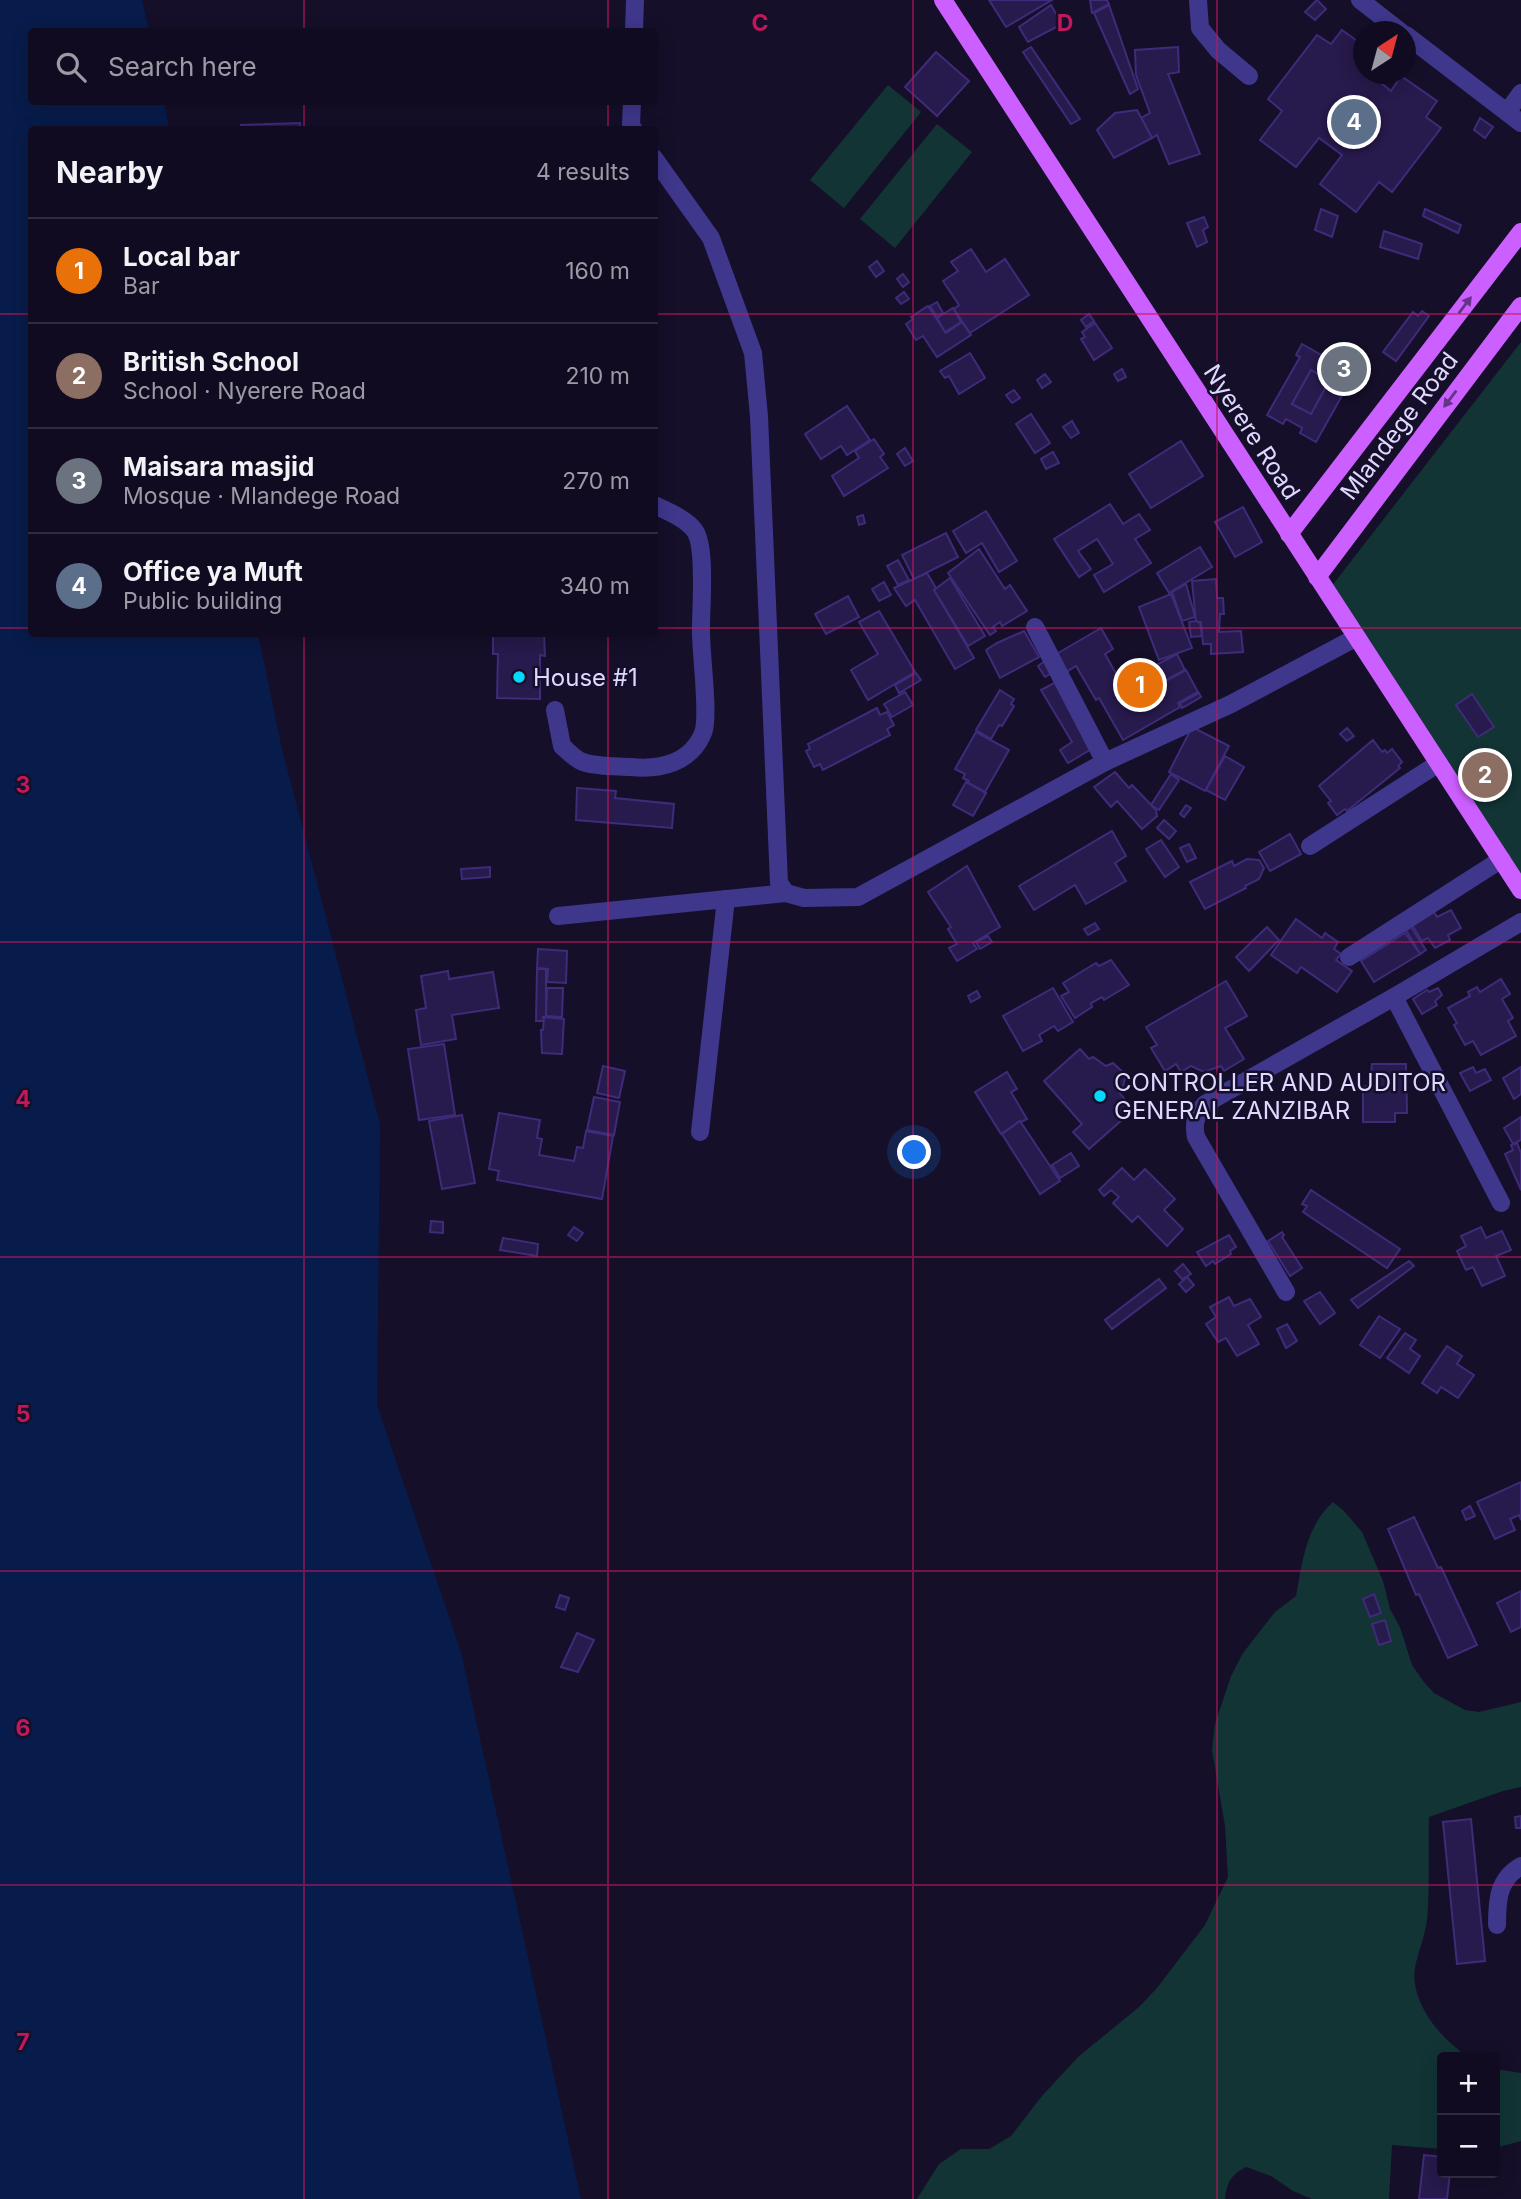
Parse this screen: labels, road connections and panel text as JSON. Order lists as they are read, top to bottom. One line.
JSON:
{"streets":{"main road":["Mlandege Road","Nyerere Road"]},"crossings":[["Mlandege Road","Nyerere Road"]],"places":["House #1","CONTROLLER AND AUDITOR GENERAL ZANZIBAR"],"north":"top right","page":{"search":"Search here","pins":["4","3","1","2"],"heading":["Nearby","4 results"],"list":[{"mark":"1","name":"Local bar","note":"Bar","value":"160 m"},{"mark":"2","name":"British School","note":"School · Nyerere Road","value":"210 m"},{"mark":"3","name":"Maisara masjid","note":"Mosque · Mlandege Road","value":"270 m"},{"mark":"4","name":"Office ya Muft","note":"Public building","value":"340 m"}],"map_buttons":["+","−"]},"grid":{"columns":["C","D"],"rows":["3","4","5","6","7"]}}
